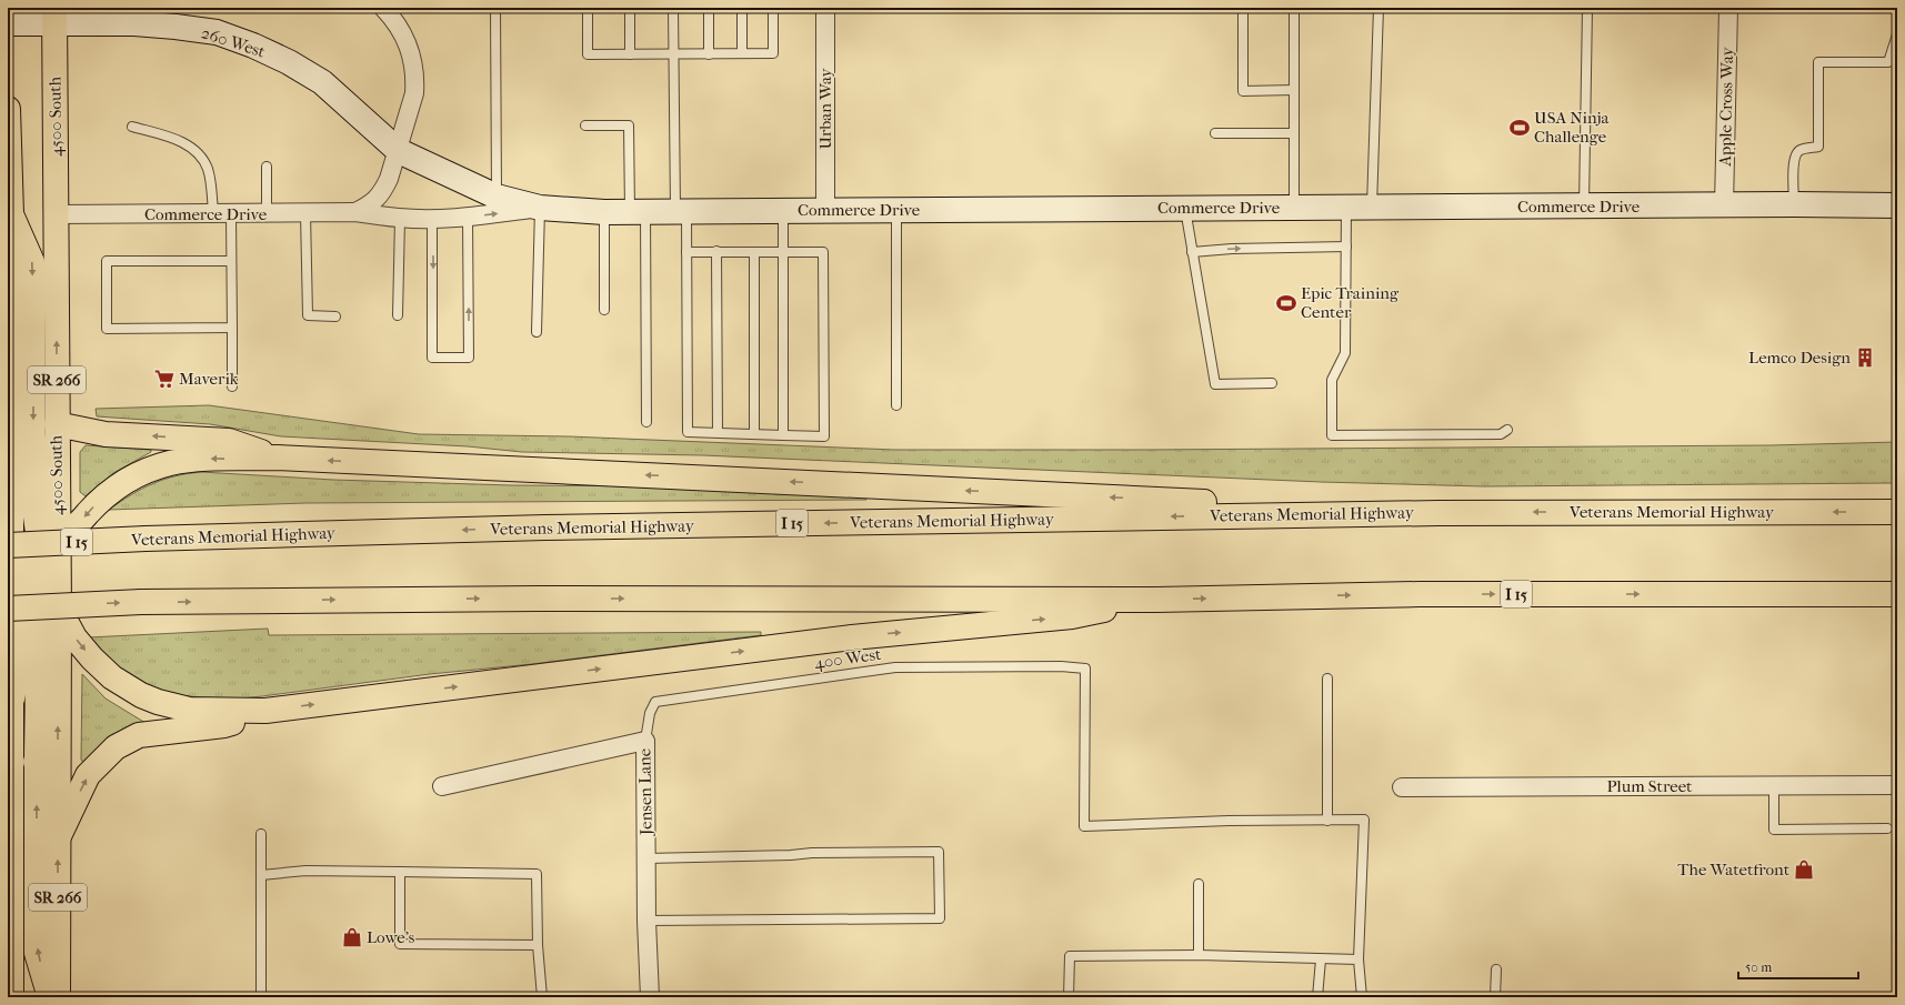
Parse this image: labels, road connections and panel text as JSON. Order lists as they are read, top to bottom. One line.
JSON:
{"streets":{"main road":["4500 South","SR 266","Veterans Memorial Highway","I 15"],"street":["260 West","Apple Cross Way","Urban Way","Commerce Drive","Plum Street","Jensen Lane"],"lane":["400 West"]},"crossings":[["260 West","4500 South"],["260 West","Commerce Drive"],["Apple Cross Way","Commerce Drive"],["Urban Way","Commerce Drive"],["4500 South","Commerce Drive"],["SR 266","Veterans Memorial Highway"],["SR 266","I 15"],["400 West","Jensen Lane"]],"places":{"sports":["USA Ninja Challenge","Epic Training Center"],"building":["Lemco Design"],"supermarket":["Maverik"],"shop":["The Watetfront","Lowe's"]},"scale_bar":"50 m"}
